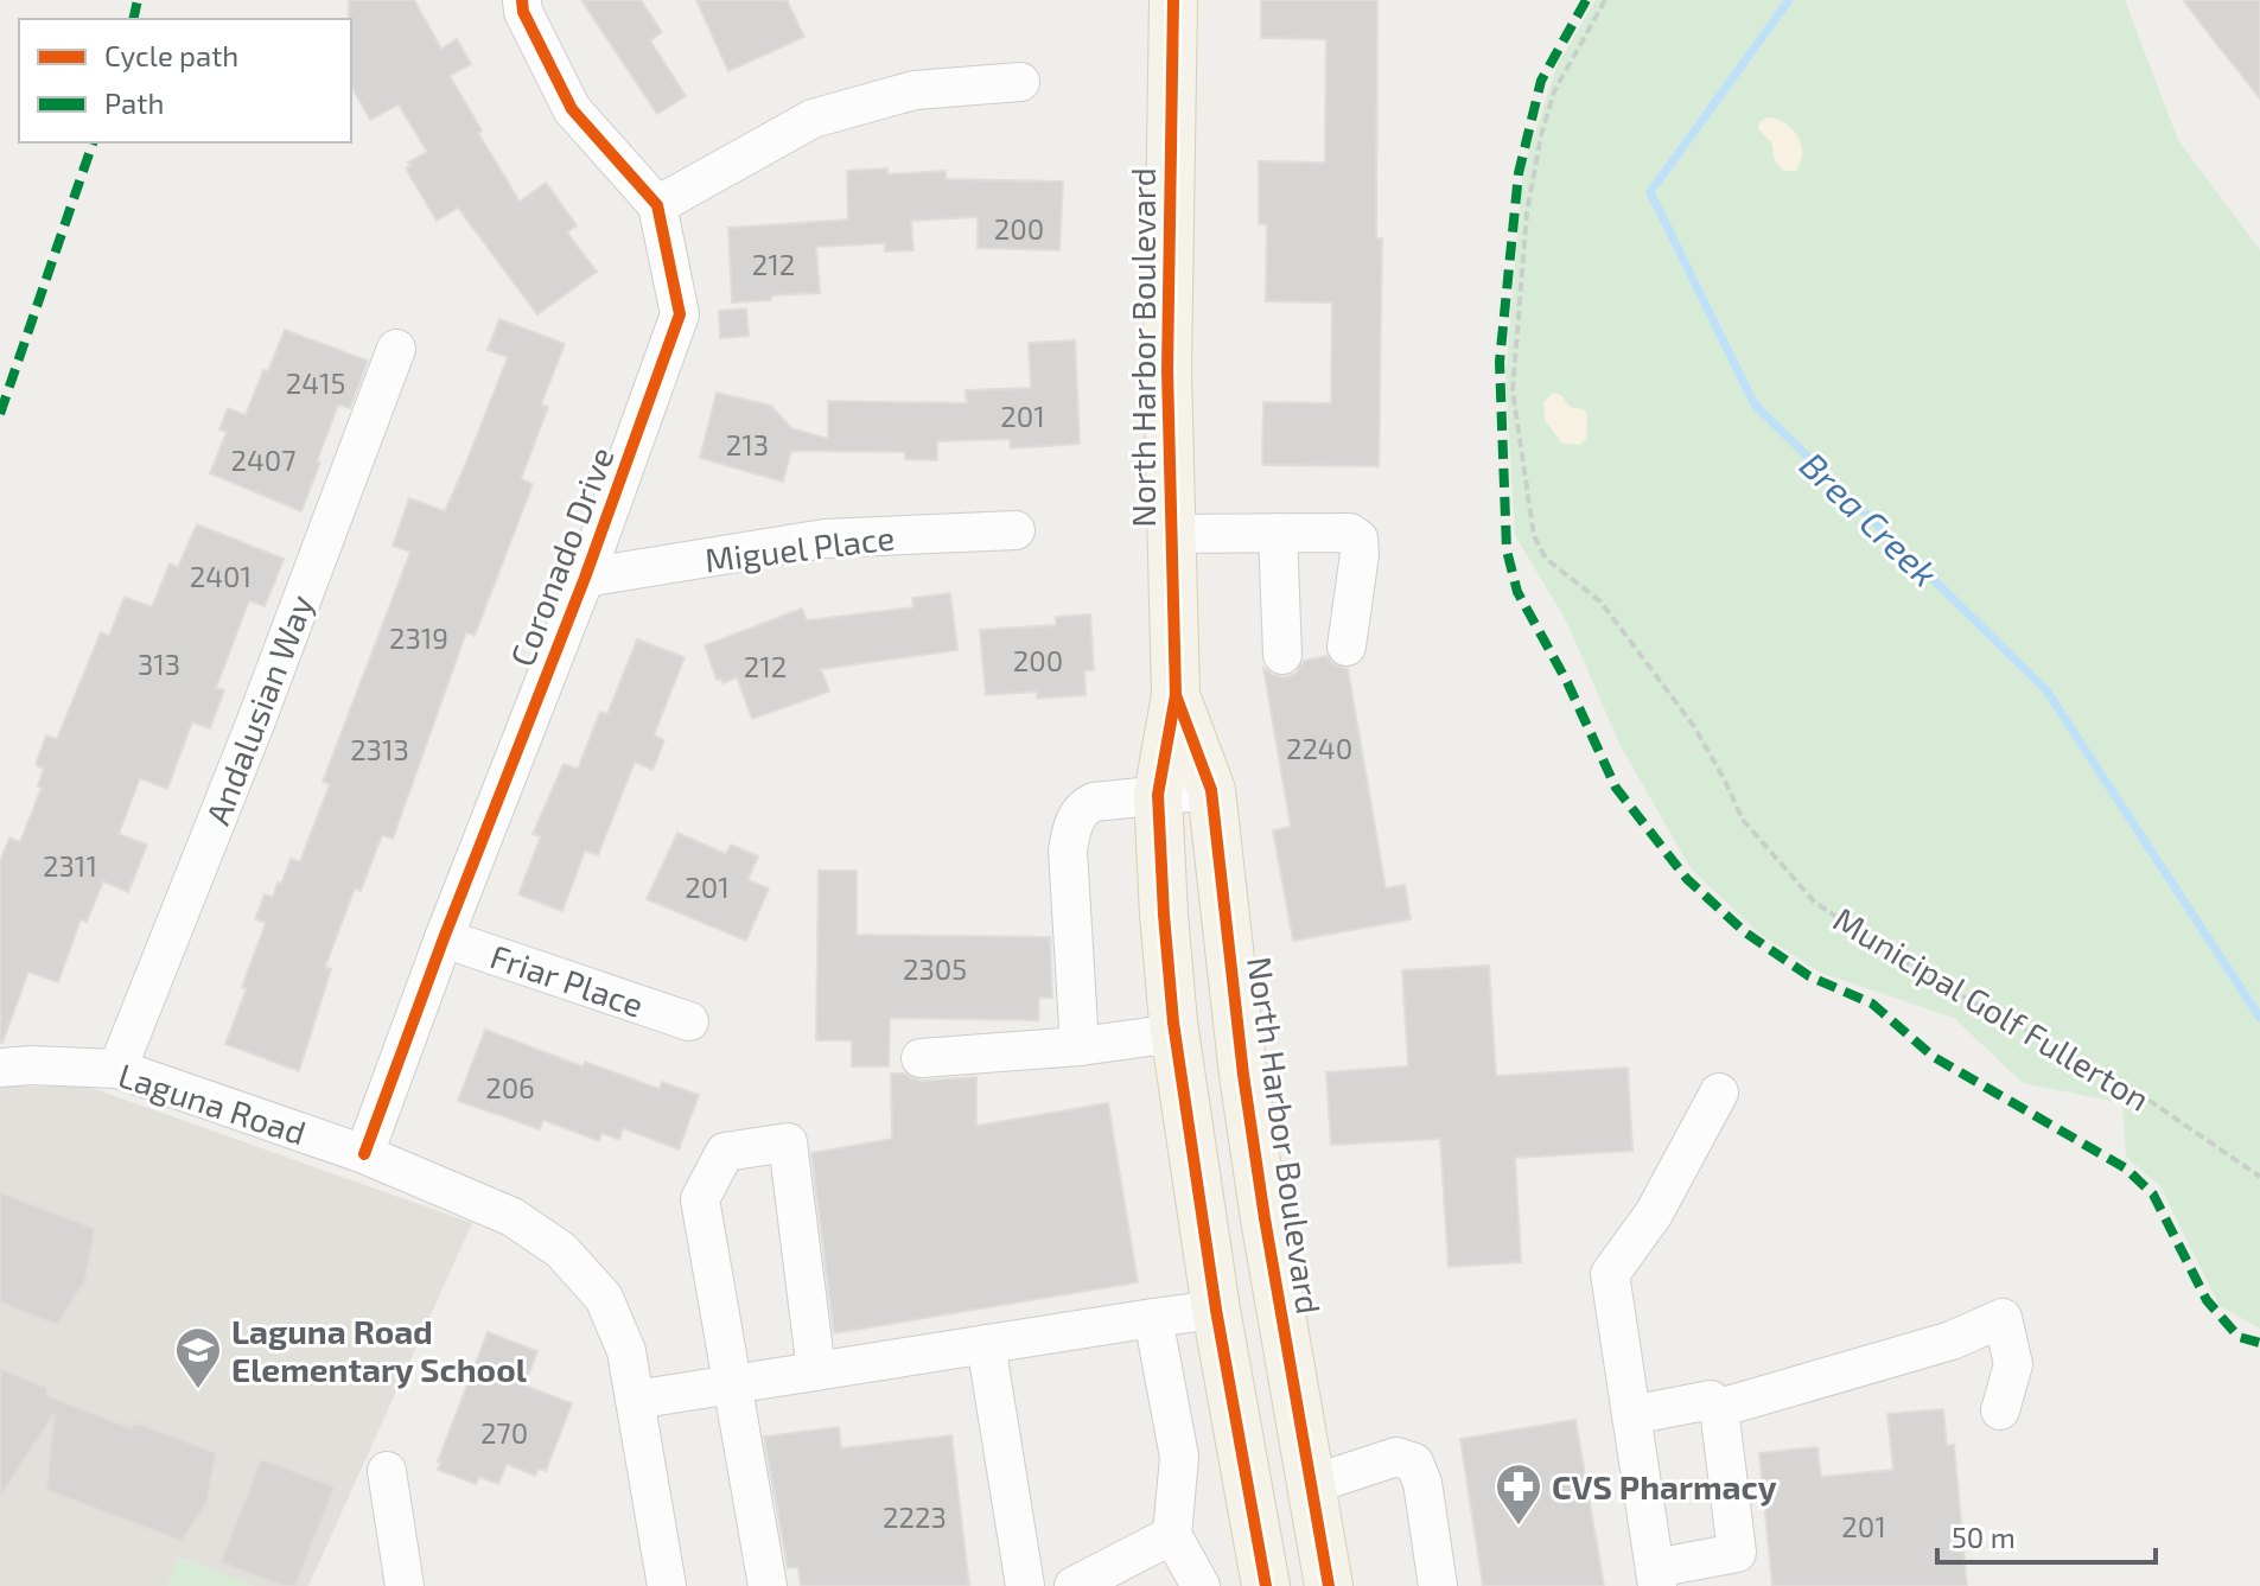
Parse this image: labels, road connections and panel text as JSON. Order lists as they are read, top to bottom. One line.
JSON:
{"streets":{"main road":["North Harbor Boulevard"],"street":["Miguel Place","Coronado Drive","Andalusian Way","Friar Place","Laguna Road"],"path":["Municipal Golf Fullerton"]},"crossings":[["Miguel Place","Coronado Drive"],["Coronado Drive","Friar Place"],["Coronado Drive","Laguna Road"],["Andalusian Way","Laguna Road"]],"water":["Brea Creek"],"places":{"school or university":["Laguna Road Elementary School"],"pharmacy":["CVS Pharmacy"]},"house_numbers":["200","212","2415","201","213","2407","2401","2319","200","313","212","2240","2313","2311","201","2305","206","270","2223","201"],"legend":["Cycle path","Path"],"scale_bar":"50 m"}
